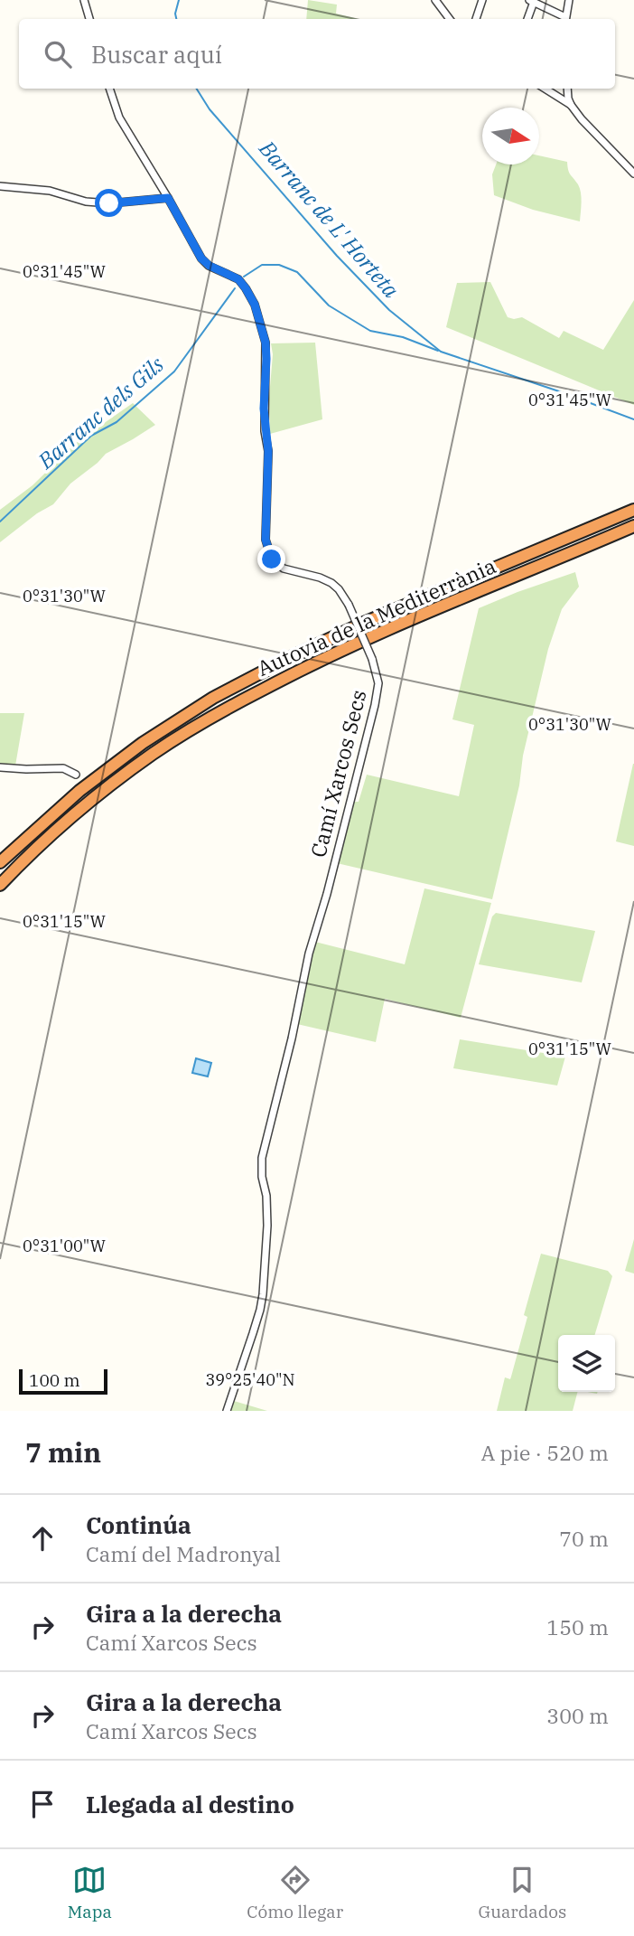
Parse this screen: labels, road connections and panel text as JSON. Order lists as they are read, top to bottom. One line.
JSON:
{"streets":{"highway":["Autovia de la Mediterrània"],"street":["Camí Xarcos Secs"]},"water":["Barranc de L' Horteta","Barranc dels Gils"],"scale_bar":"100 m","north":"right","page":{"search":"Buscar aquí","scale":"100 m","heading":["7 min","A pie · 520 m"],"list":[["Continúa","Camí del Madronyal","70 m"],["Gira a la derecha","Camí Xarcos Secs","150 m"],["Gira a la derecha","Camí Xarcos Secs","300 m"],"Llegada al destino"],"nav":["Mapa","Cómo llegar","Guardados"]},"coordinates":["0°31'45\"W","0°31'30\"W","0°31'15\"W","0°31'00\"W","39°25'40\"N"]}
